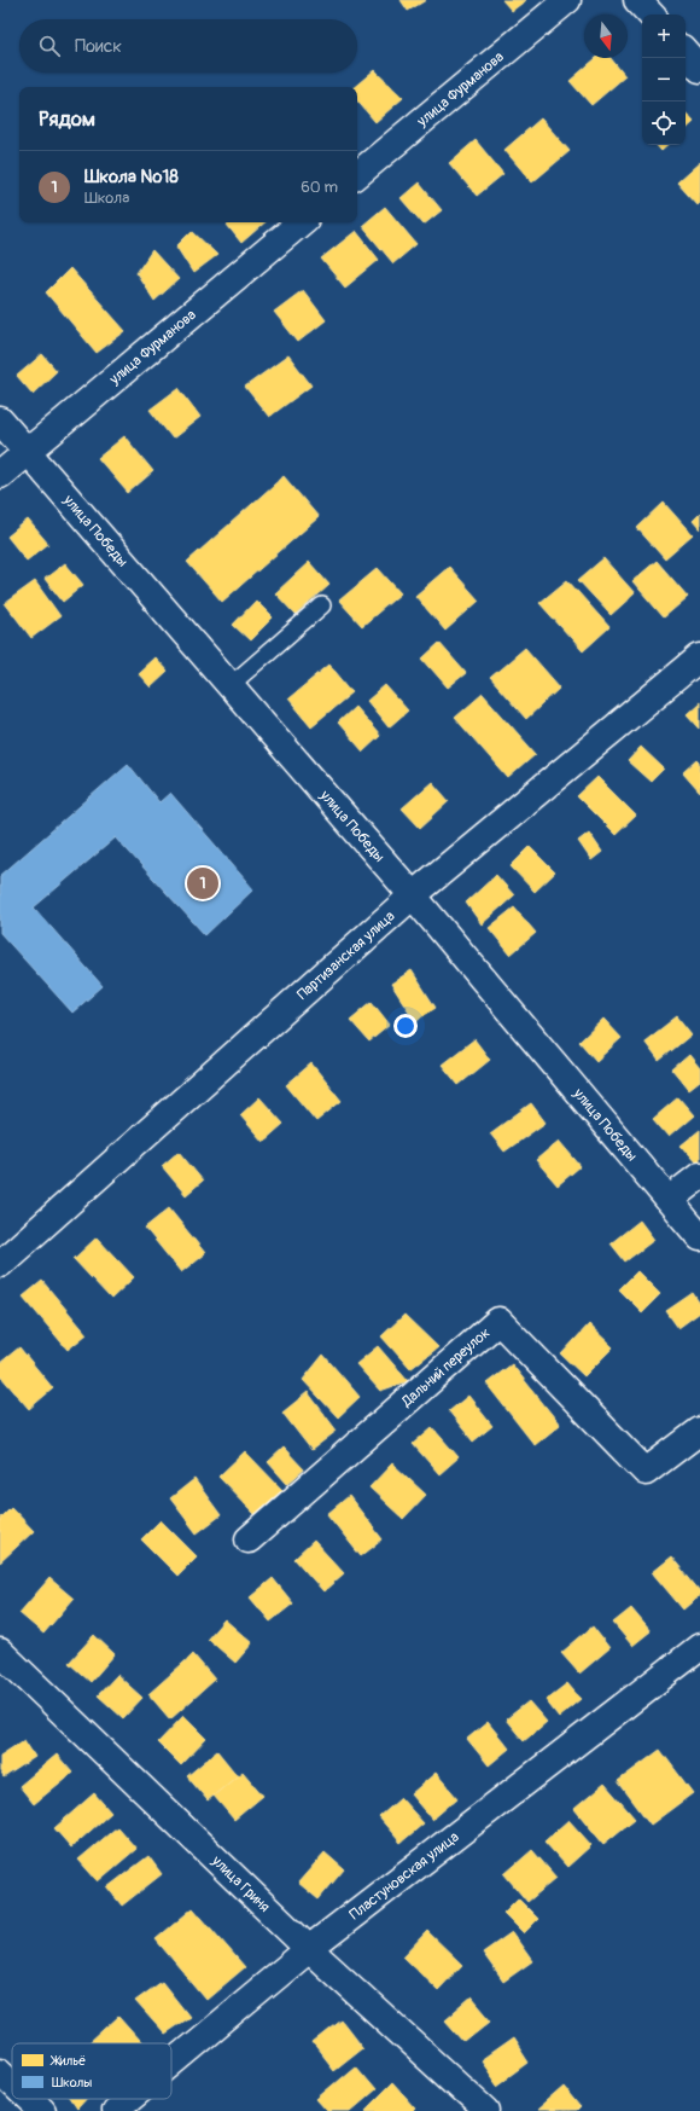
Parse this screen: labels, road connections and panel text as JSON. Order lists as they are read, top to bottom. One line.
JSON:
{"streets":{"street":["улица Фурманова","улица Победы","Партизанская улица","Дальний переулок","Пластуновская улица","улица Гриня"]},"crossings":[["улица Фурманова","улица Победы"],["улица Победы","Партизанская улица"],["Пластуновская улица","улица Гриня"]],"legend":["Жильё","Школы"],"north":"bottom","page":{"map_buttons":["+","−"],"search":"Поиск","heading":"Рядом","list":[{"mark":"1","name":"Школа №18","note":"Школа","value":"60 m"}],"pins":"1"}}
